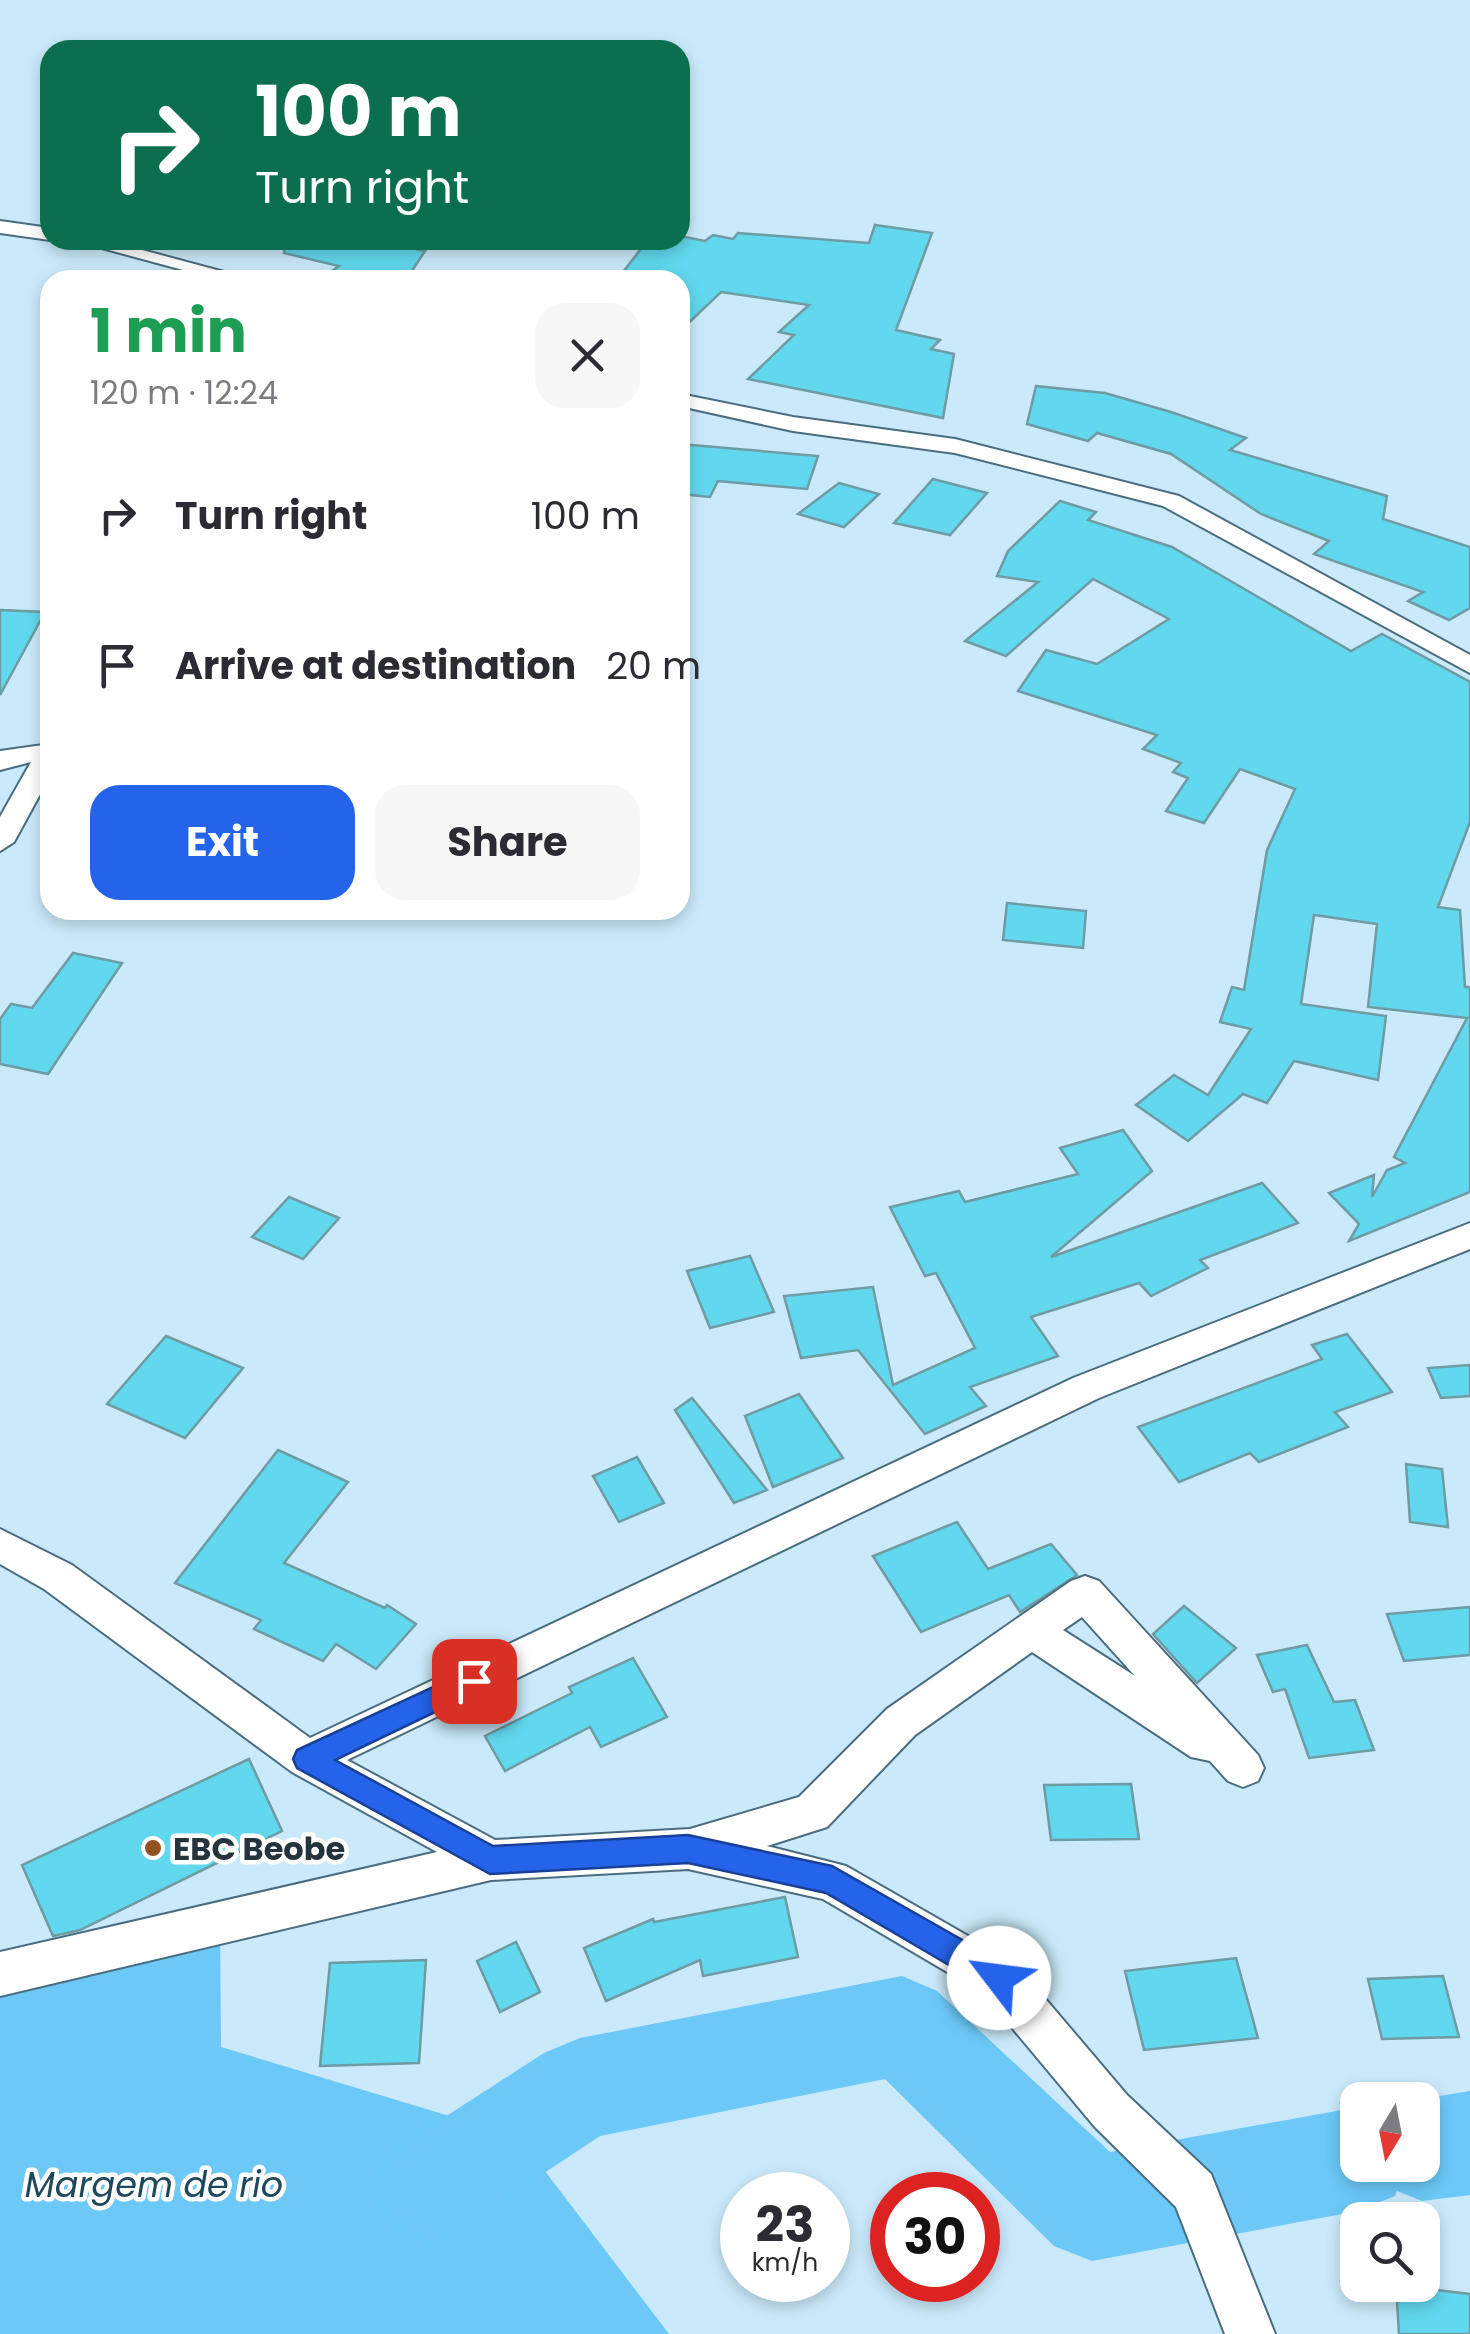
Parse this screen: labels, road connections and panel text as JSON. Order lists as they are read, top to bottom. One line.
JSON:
{"water":["Margem de rio"],"places":["EBC Beobe"],"north":"bottom","page":{"turn":["100 m","Turn right"],"heading":["1 min","120 m · 12:24"],"list":[{"name":"Turn right","value":"100 m"},{"name":"Arrive at destination","value":"20 m"}],"buttons":["Exit","Share"],"speed":"23 km/h","limit":"30"}}
